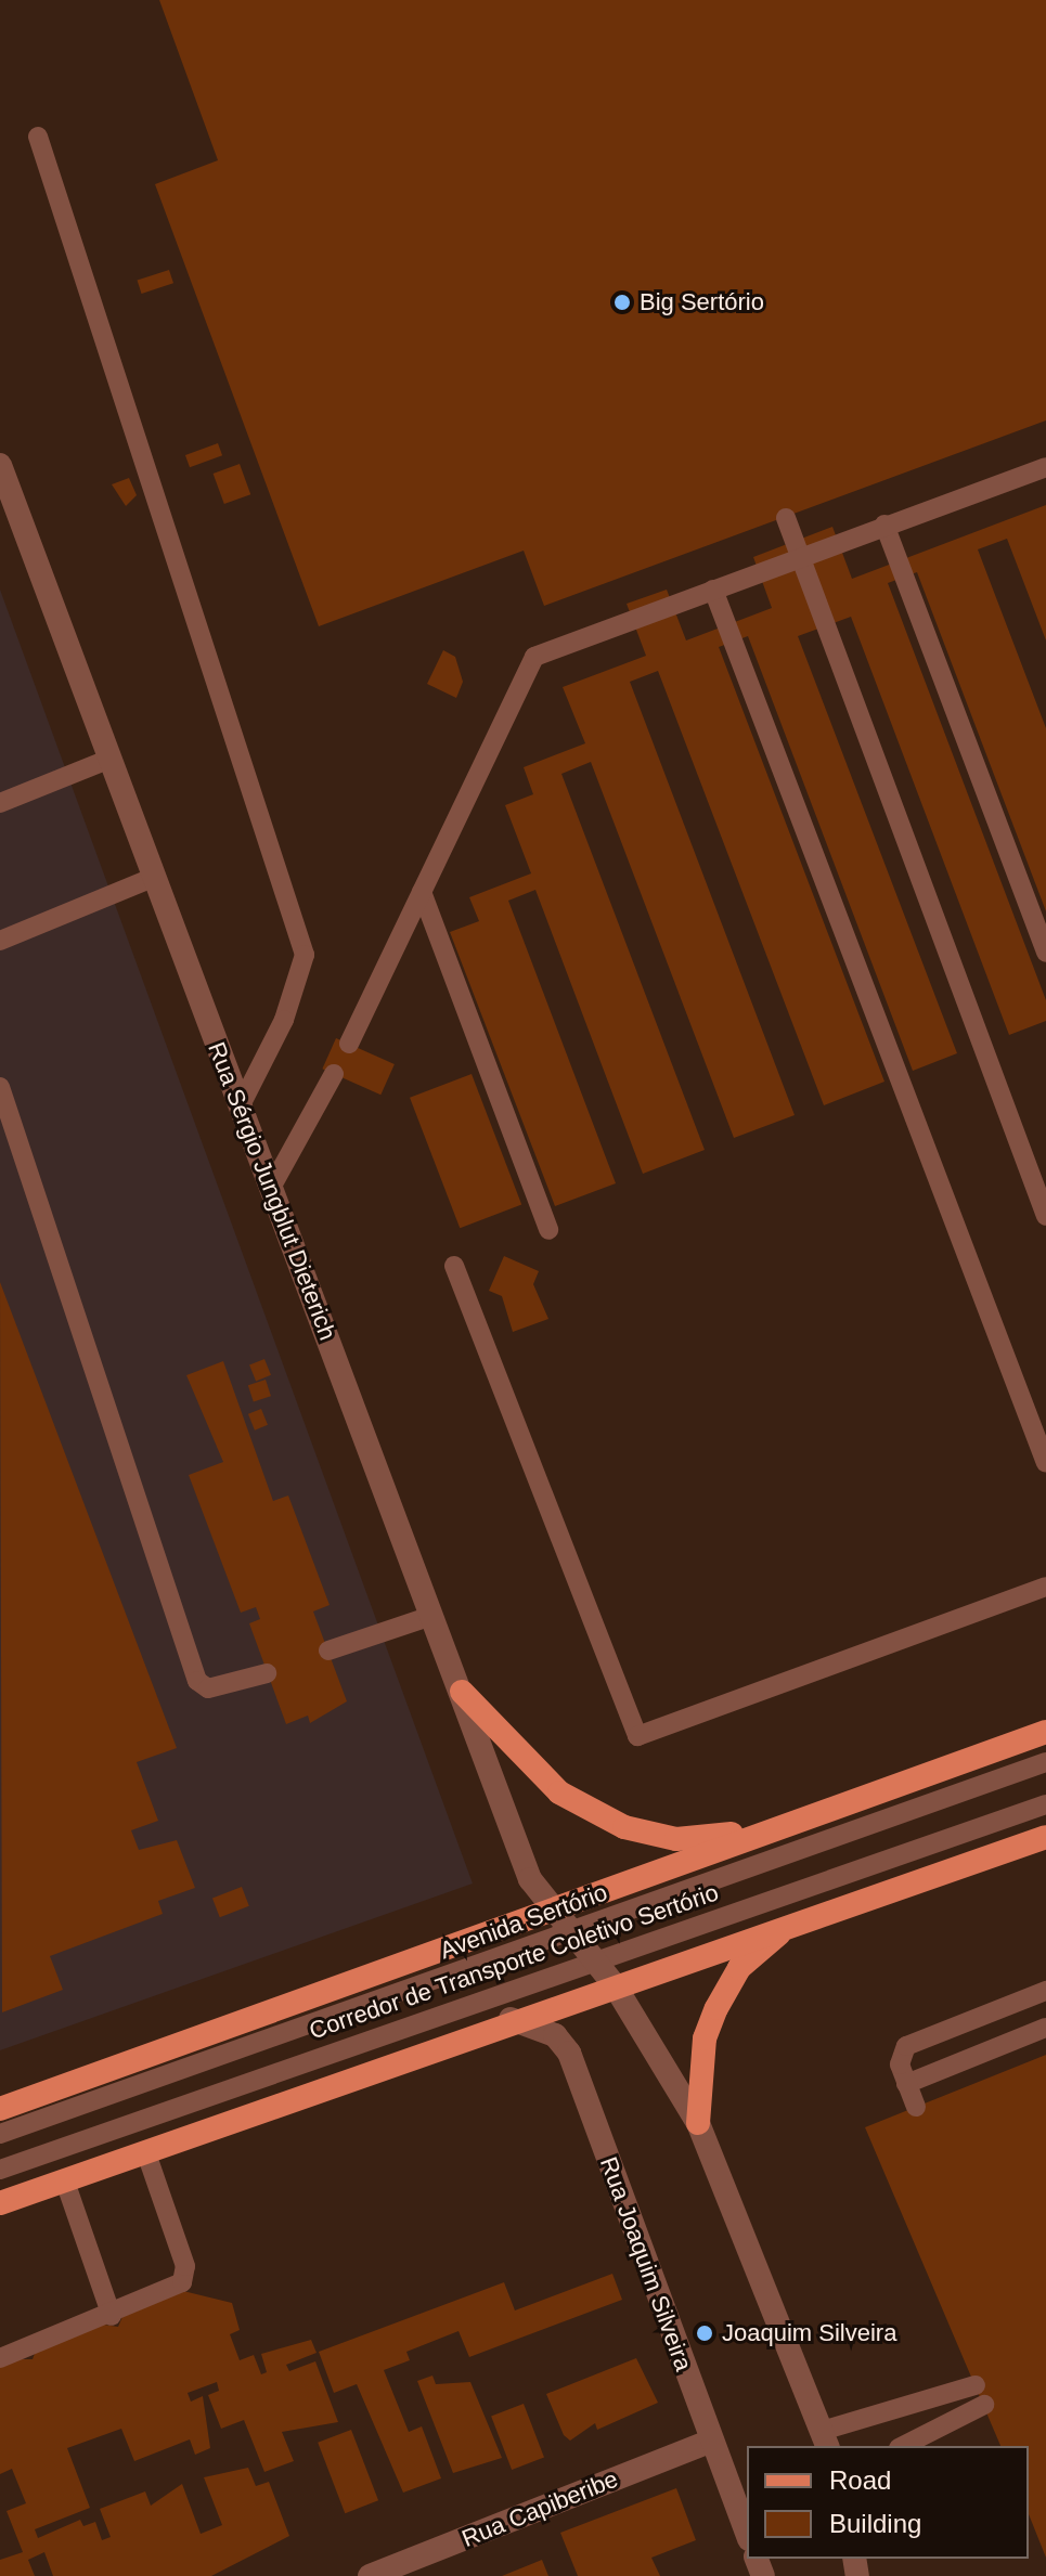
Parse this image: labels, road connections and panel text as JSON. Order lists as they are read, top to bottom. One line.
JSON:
{"streets":{"main road":["Avenida Sertório"],"street":["Rua Sérgio Jungblut Dieterich","Rua Joaquim Silveira","Rua Capiberibe"],"lane":["Corredor de Transporte Coletivo Sertório"]},"crossings":[["Rua Sérgio Jungblut Dieterich","Avenida Sertório"],["Rua Joaquim Silveira","Rua Capiberibe"]],"places":["Big Sertório","Joaquim Silveira"],"legend":["Road","Building"]}
